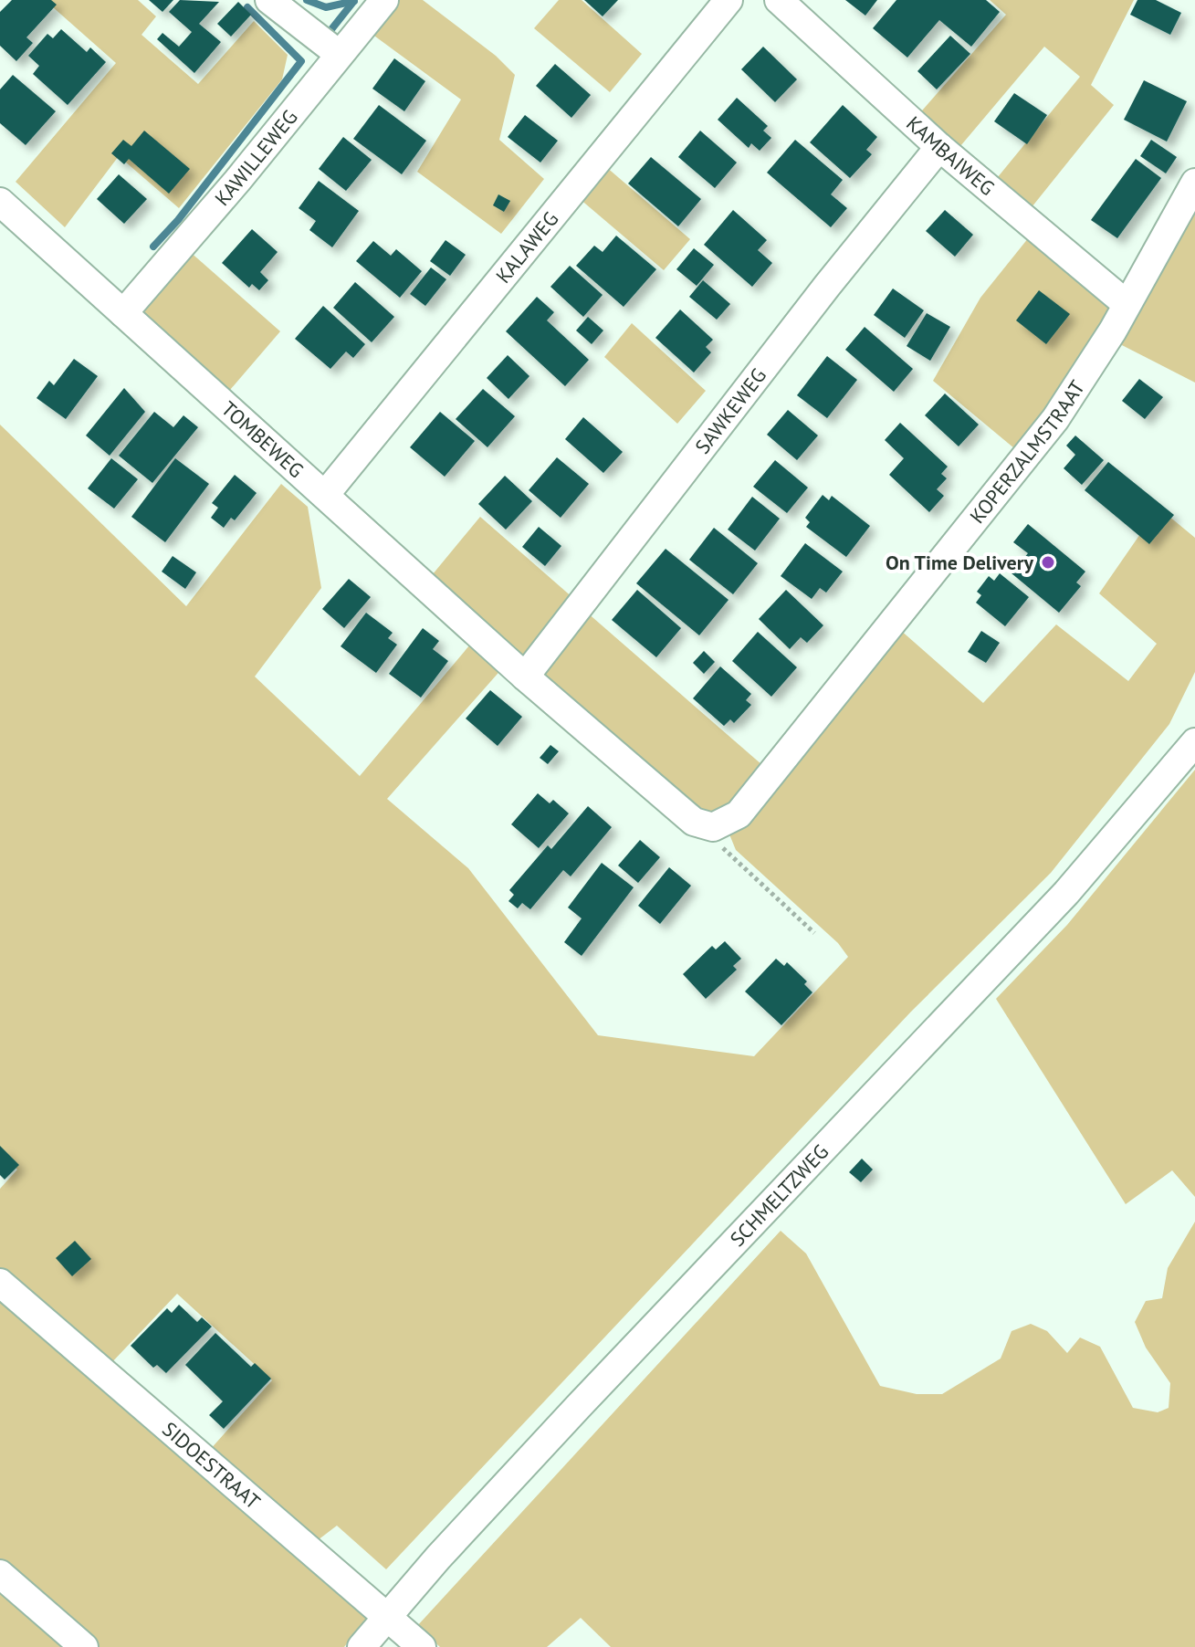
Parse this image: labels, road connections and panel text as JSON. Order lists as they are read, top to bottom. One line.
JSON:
{"streets":{"street":["KAMBAIWEG","KAWILLEWEG","KALAWEG","SAWKEWEG","TOMBEWEG","KOPERZALMSTRAAT","SCHMELTZWEG","SIDOESTRAAT"]},"crossings":[["KAMBAIWEG","SAWKEWEG"],["KAMBAIWEG","KOPERZALMSTRAAT"],["KAWILLEWEG","TOMBEWEG"],["KALAWEG","TOMBEWEG"],["SAWKEWEG","TOMBEWEG"],["TOMBEWEG","KOPERZALMSTRAAT"],["SCHMELTZWEG","SIDOESTRAAT"]],"places":["On Time Delivery"]}
